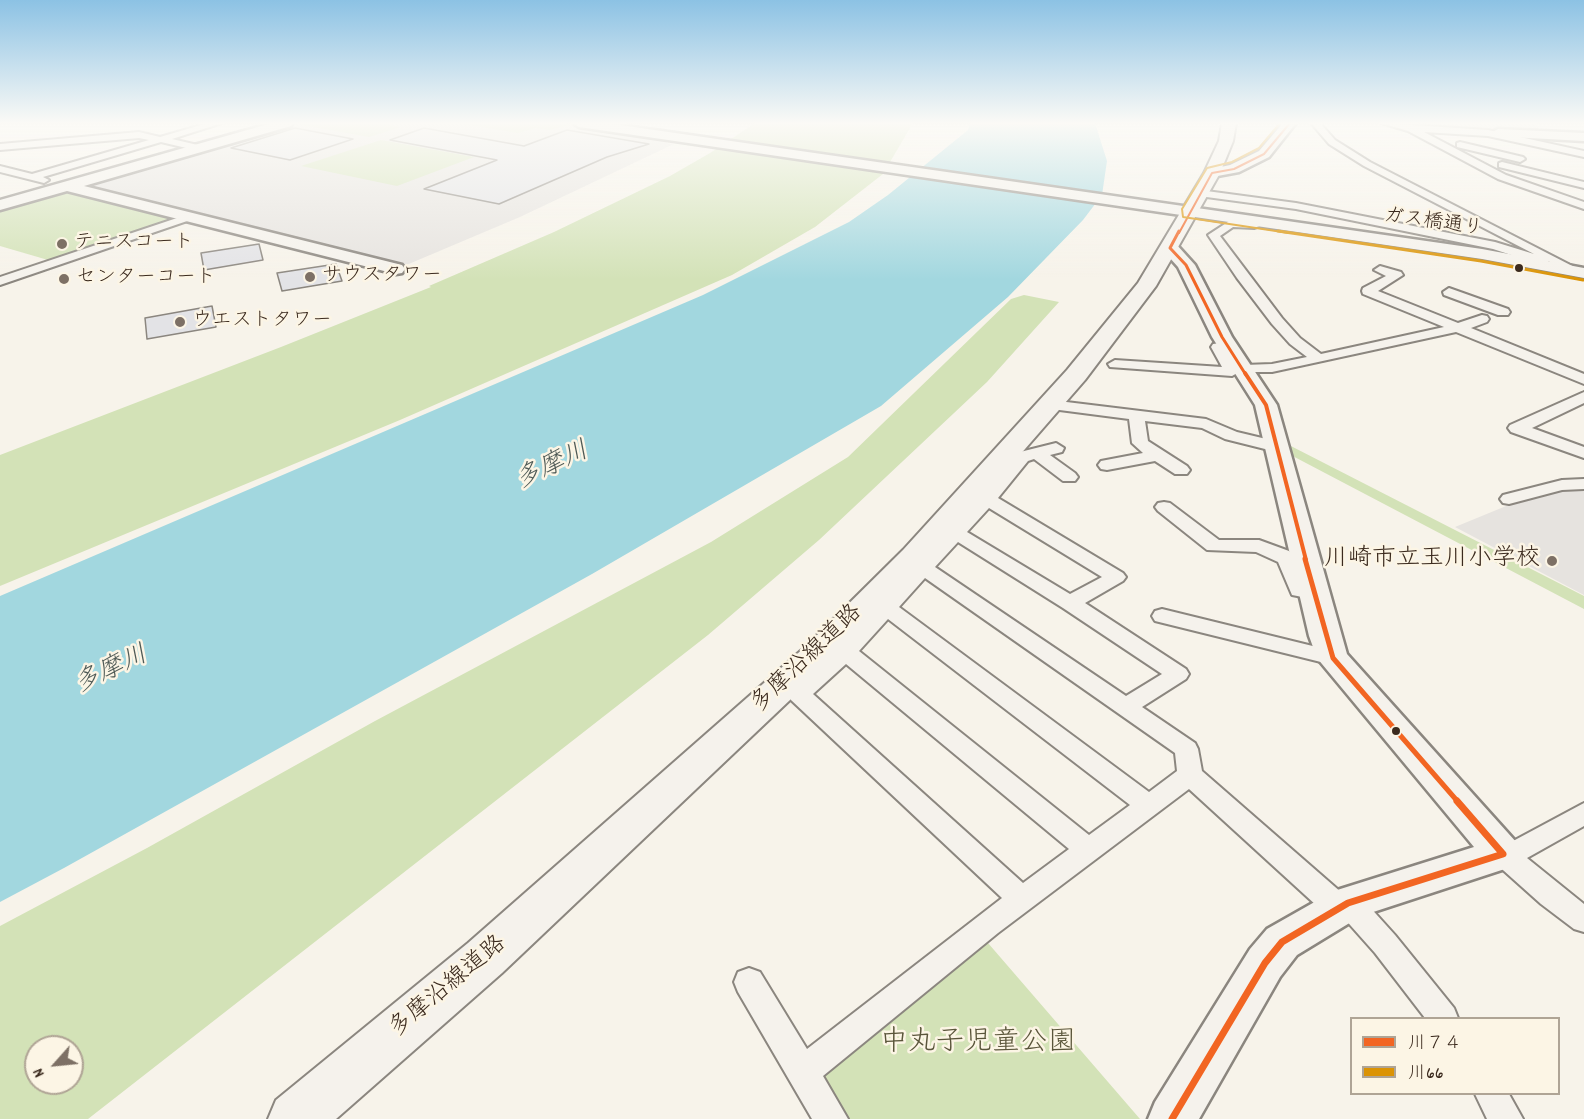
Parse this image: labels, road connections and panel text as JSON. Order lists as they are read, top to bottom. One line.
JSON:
{"streets":{"main road":["多摩沿線道路"],"street":["ガス橋通り"]},"crossings":[["ガス橋通り","多摩沿線道路"]],"water":["多摩川"],"parks":["中丸子児童公園"],"places":["テニスコート","サウスタワー","センターコート","ウエストタワー","川崎市立玉川小学校"],"lines":["transit line 川７４","transit line 川66"],"legend":["川７４","川66"],"north":"bottom left"}
